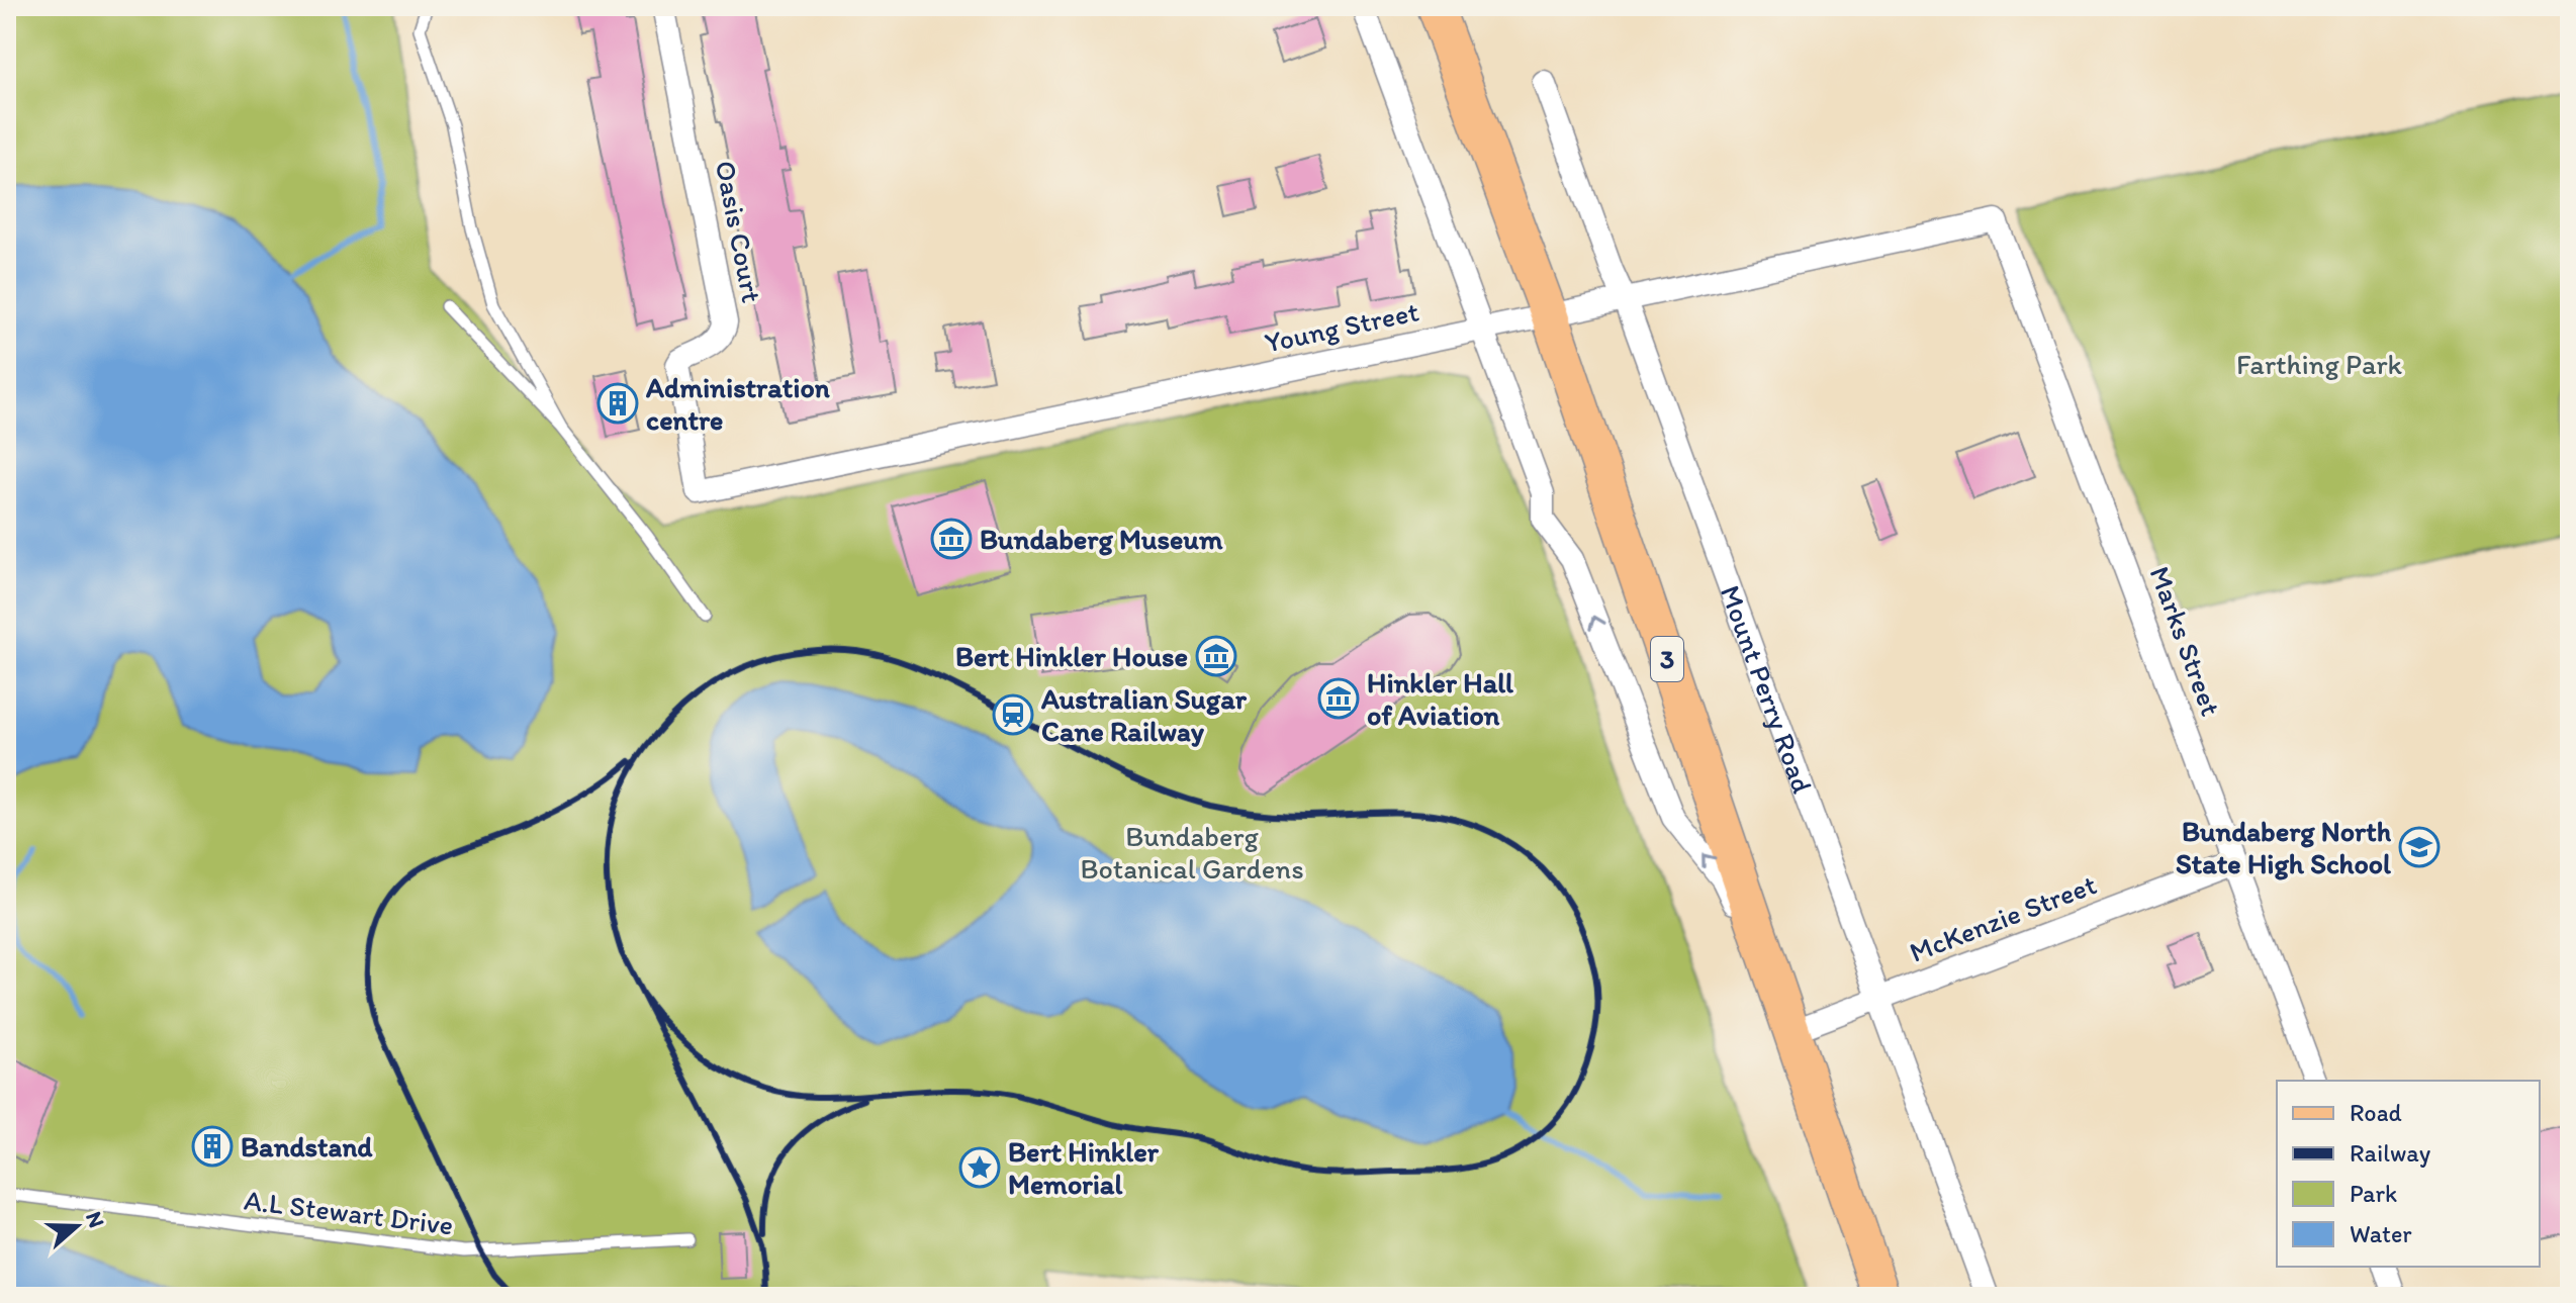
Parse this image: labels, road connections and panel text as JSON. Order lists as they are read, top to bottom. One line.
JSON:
{"streets":{"main road":["3"],"street":["Oasis Court","Young Street","Marks Street","Mount Perry Road","McKenzie Street"],"lane":["A.L Stewart Drive"]},"crossings":[["Oasis Court","Young Street"],["Young Street","Marks Street"],["Young Street","3"],["Young Street","Mount Perry Road"],["Marks Street","McKenzie Street"],["3","McKenzie Street"],["Mount Perry Road","McKenzie Street"]],"parks":["Farthing Park","Bundaberg Botanical Gardens"],"places":{"building":["Administration centre","Bandstand"],"museum":["Bundaberg Museum","Bert Hinkler House","Hinkler Hall of Aviation"],"station":["Australian Sugar Cane Railway"],"school or university":["Bundaberg North State High School"],"place":["Bert Hinkler Memorial"]},"legend":["Road","Railway","Park","Water"],"north":"right"}
